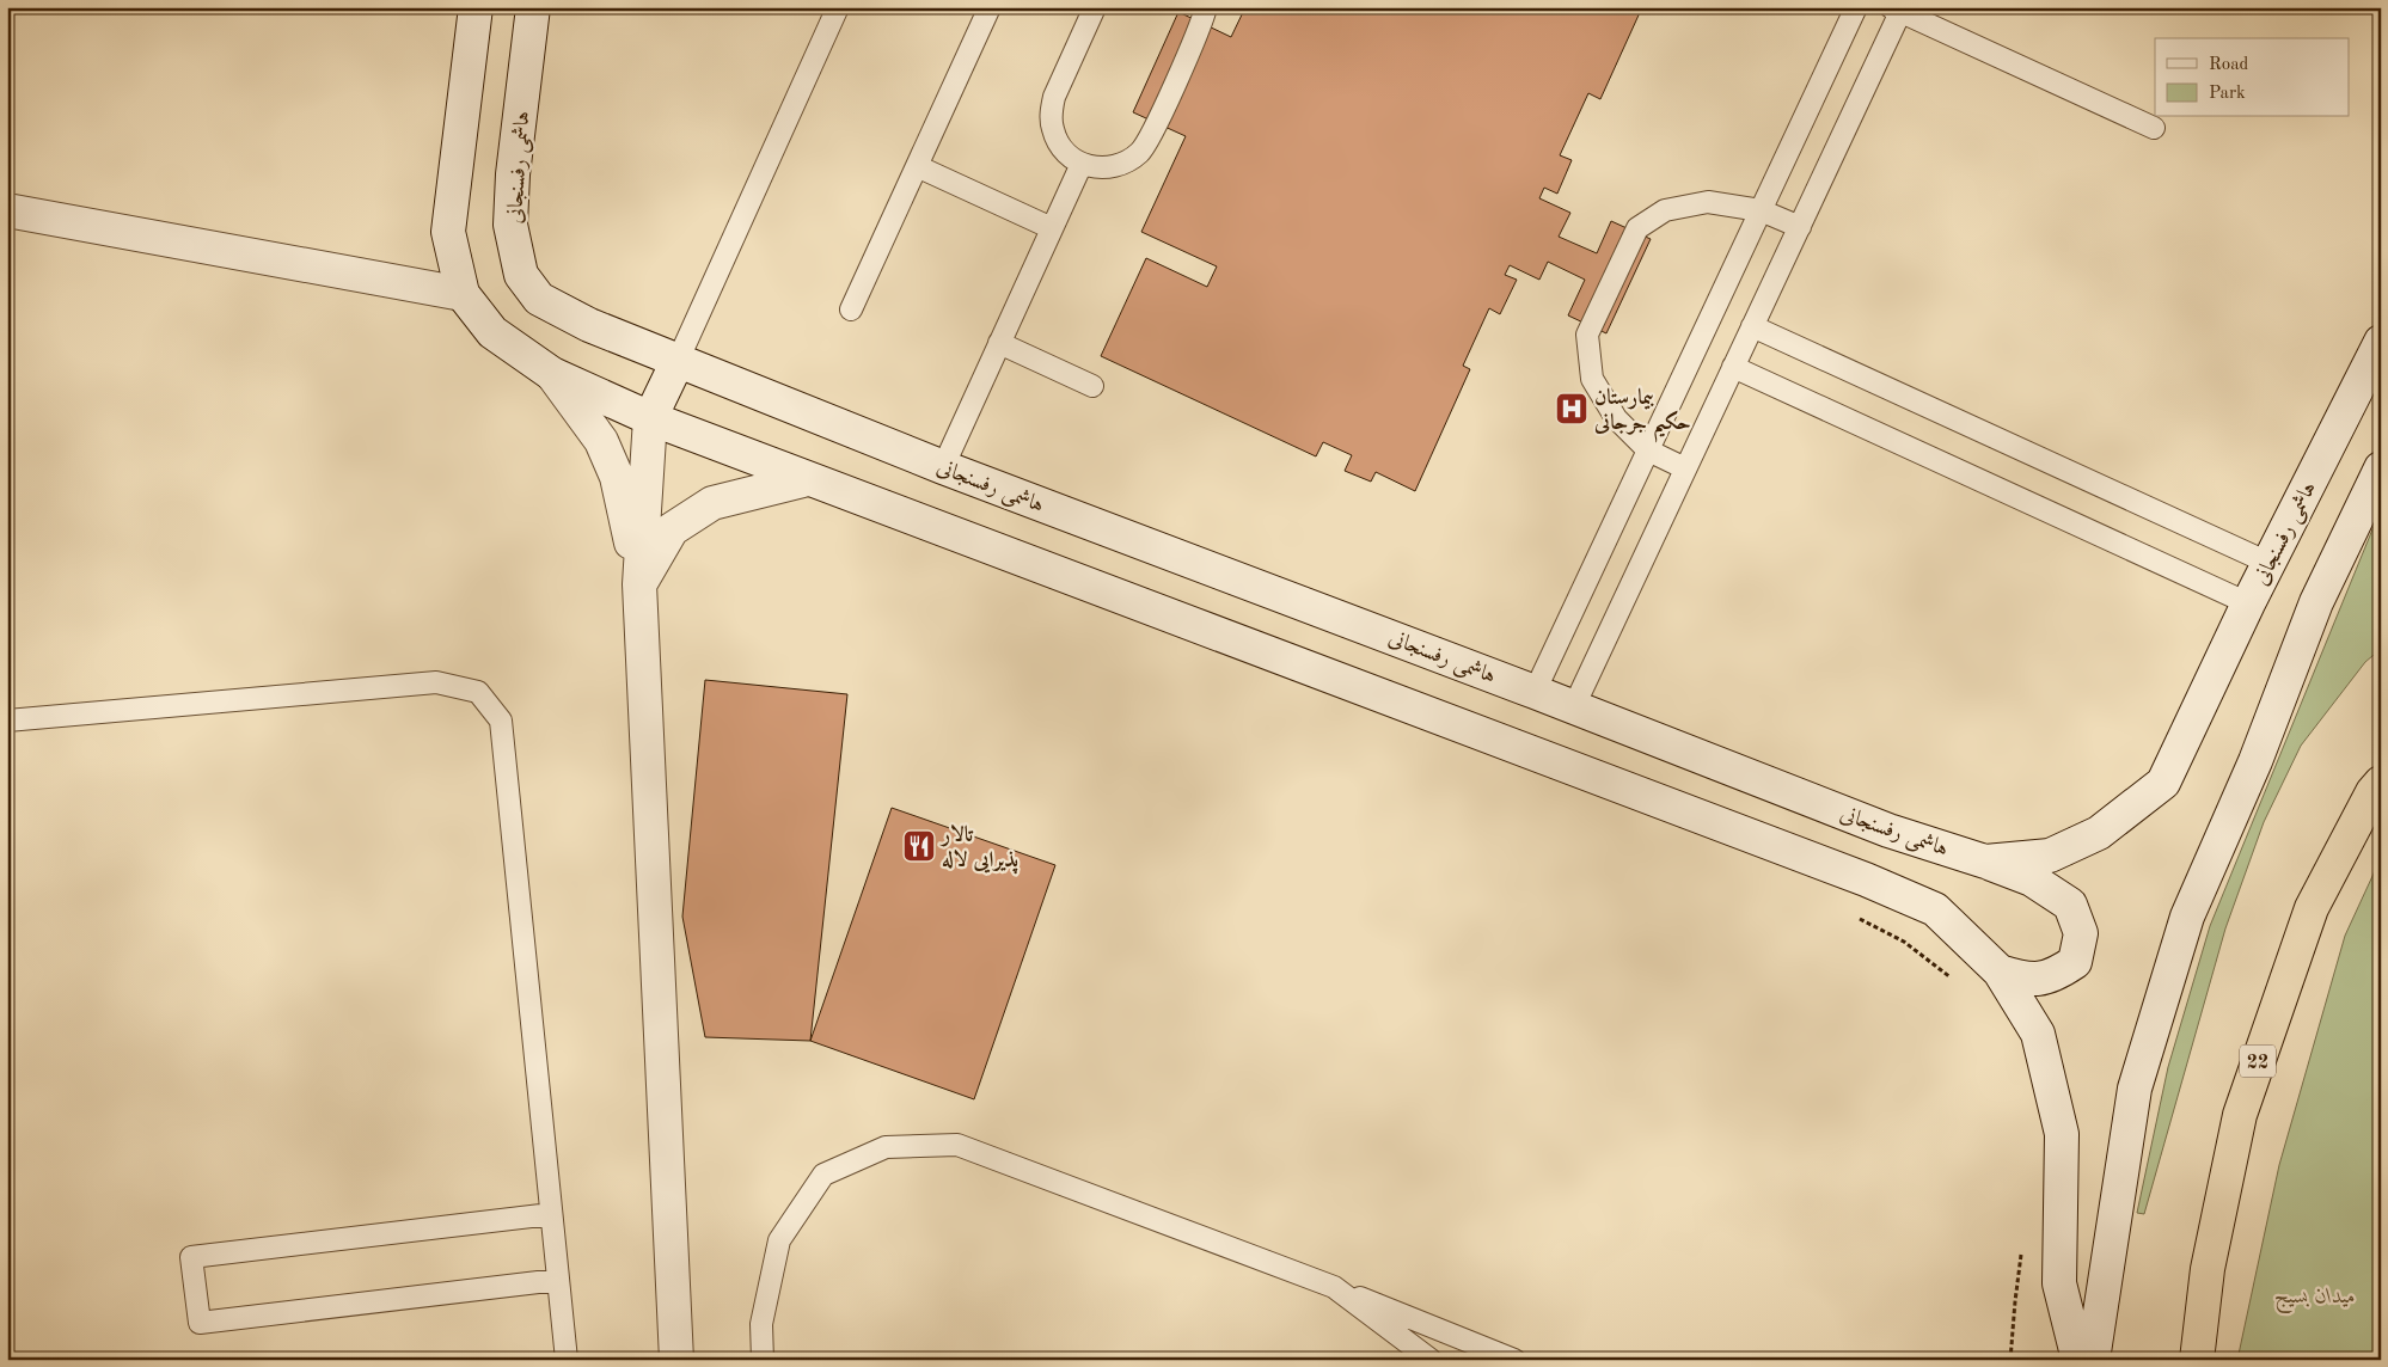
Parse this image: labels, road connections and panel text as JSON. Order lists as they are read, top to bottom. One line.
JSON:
{"streets":{"highway":["22"],"main road":["هاشمی رفسنجانی"]},"parks":["میدان بسیج"],"places":{"hospital":["بیمارستان حکیم جرجانی"],"restaurant":["تالار پذیرایی لاله"]},"legend":["Road","Park"]}
